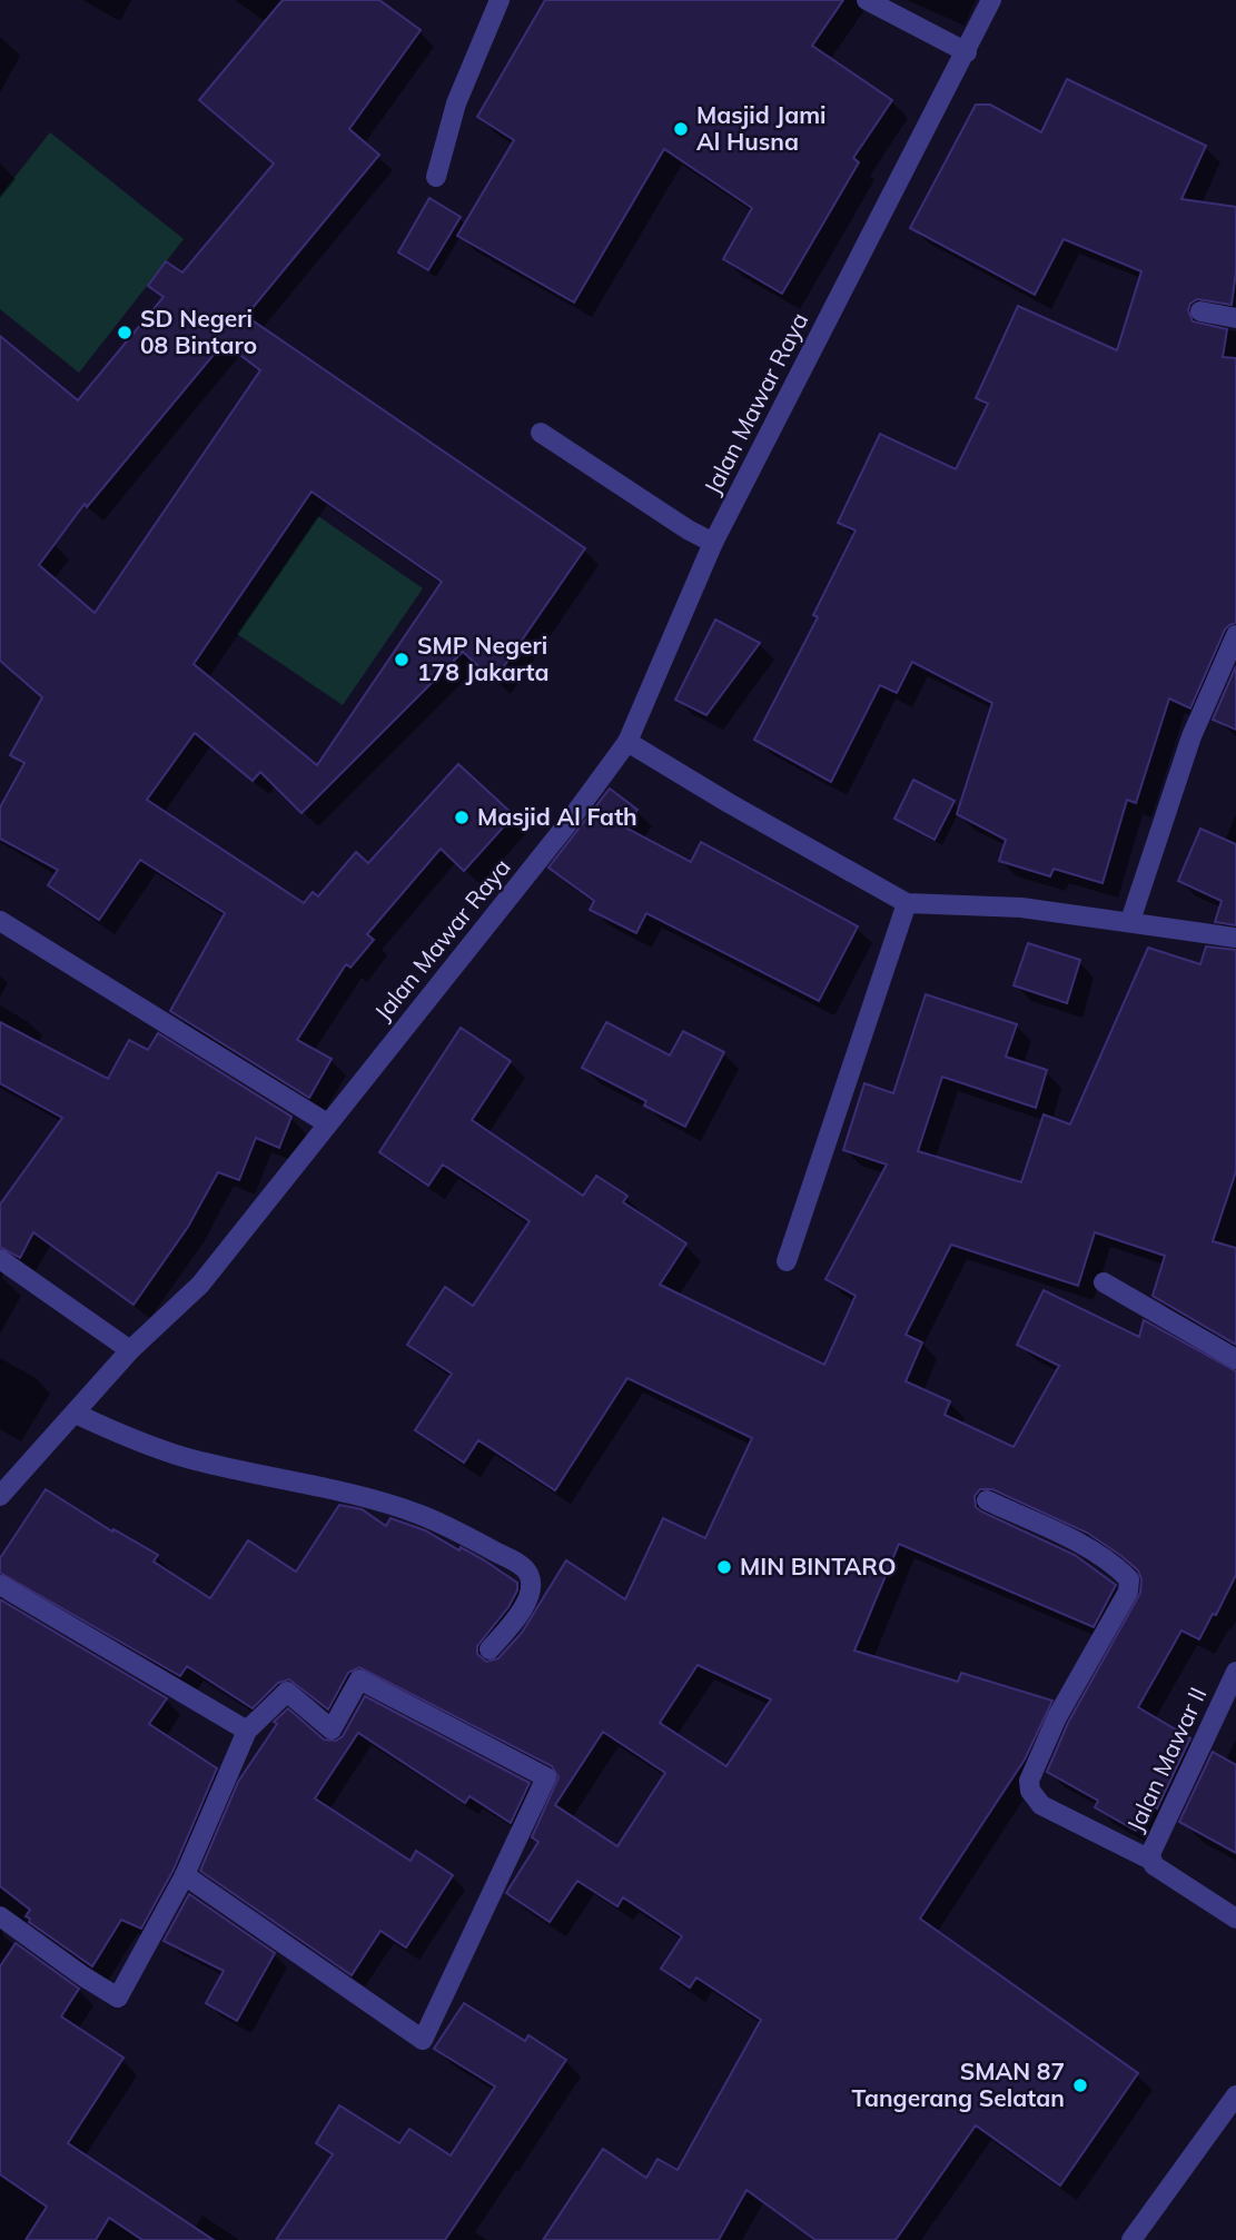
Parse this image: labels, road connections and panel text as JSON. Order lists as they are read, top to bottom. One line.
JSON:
{"streets":{"street":["Jalan Mawar Raya","Jalan Mawar II"]},"places":["Masjid Jami Al Husna","SD Negeri 08 Bintaro","SMP Negeri 178 Jakarta","Masjid Al Fath","MIN BINTARO","SMAN 87 Tangerang Selatan"]}
